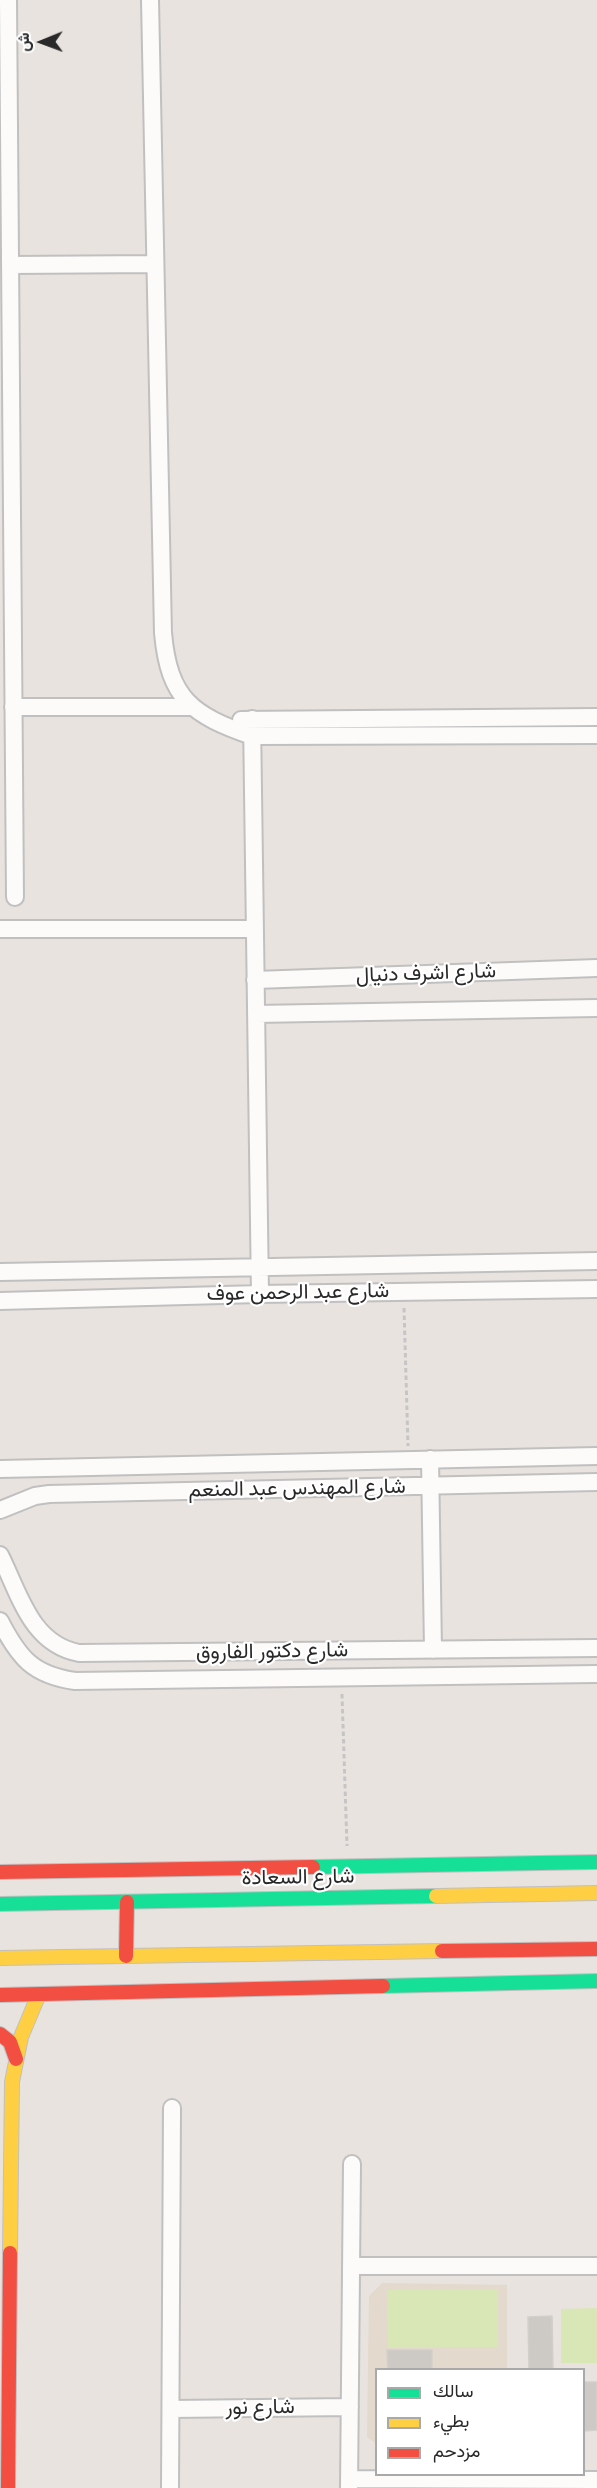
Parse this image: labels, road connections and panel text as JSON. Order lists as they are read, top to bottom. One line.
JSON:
{"streets":{"street":["شارع اشرف دنيال","شارع عبد الرحمن عوف","شارع المهندس عبد المنعم","شارع دكتور الفاروق","شارع السعادة","شارع نور"]},"legend":["سالك","بطيء","مزدحم"],"north":"left"}
